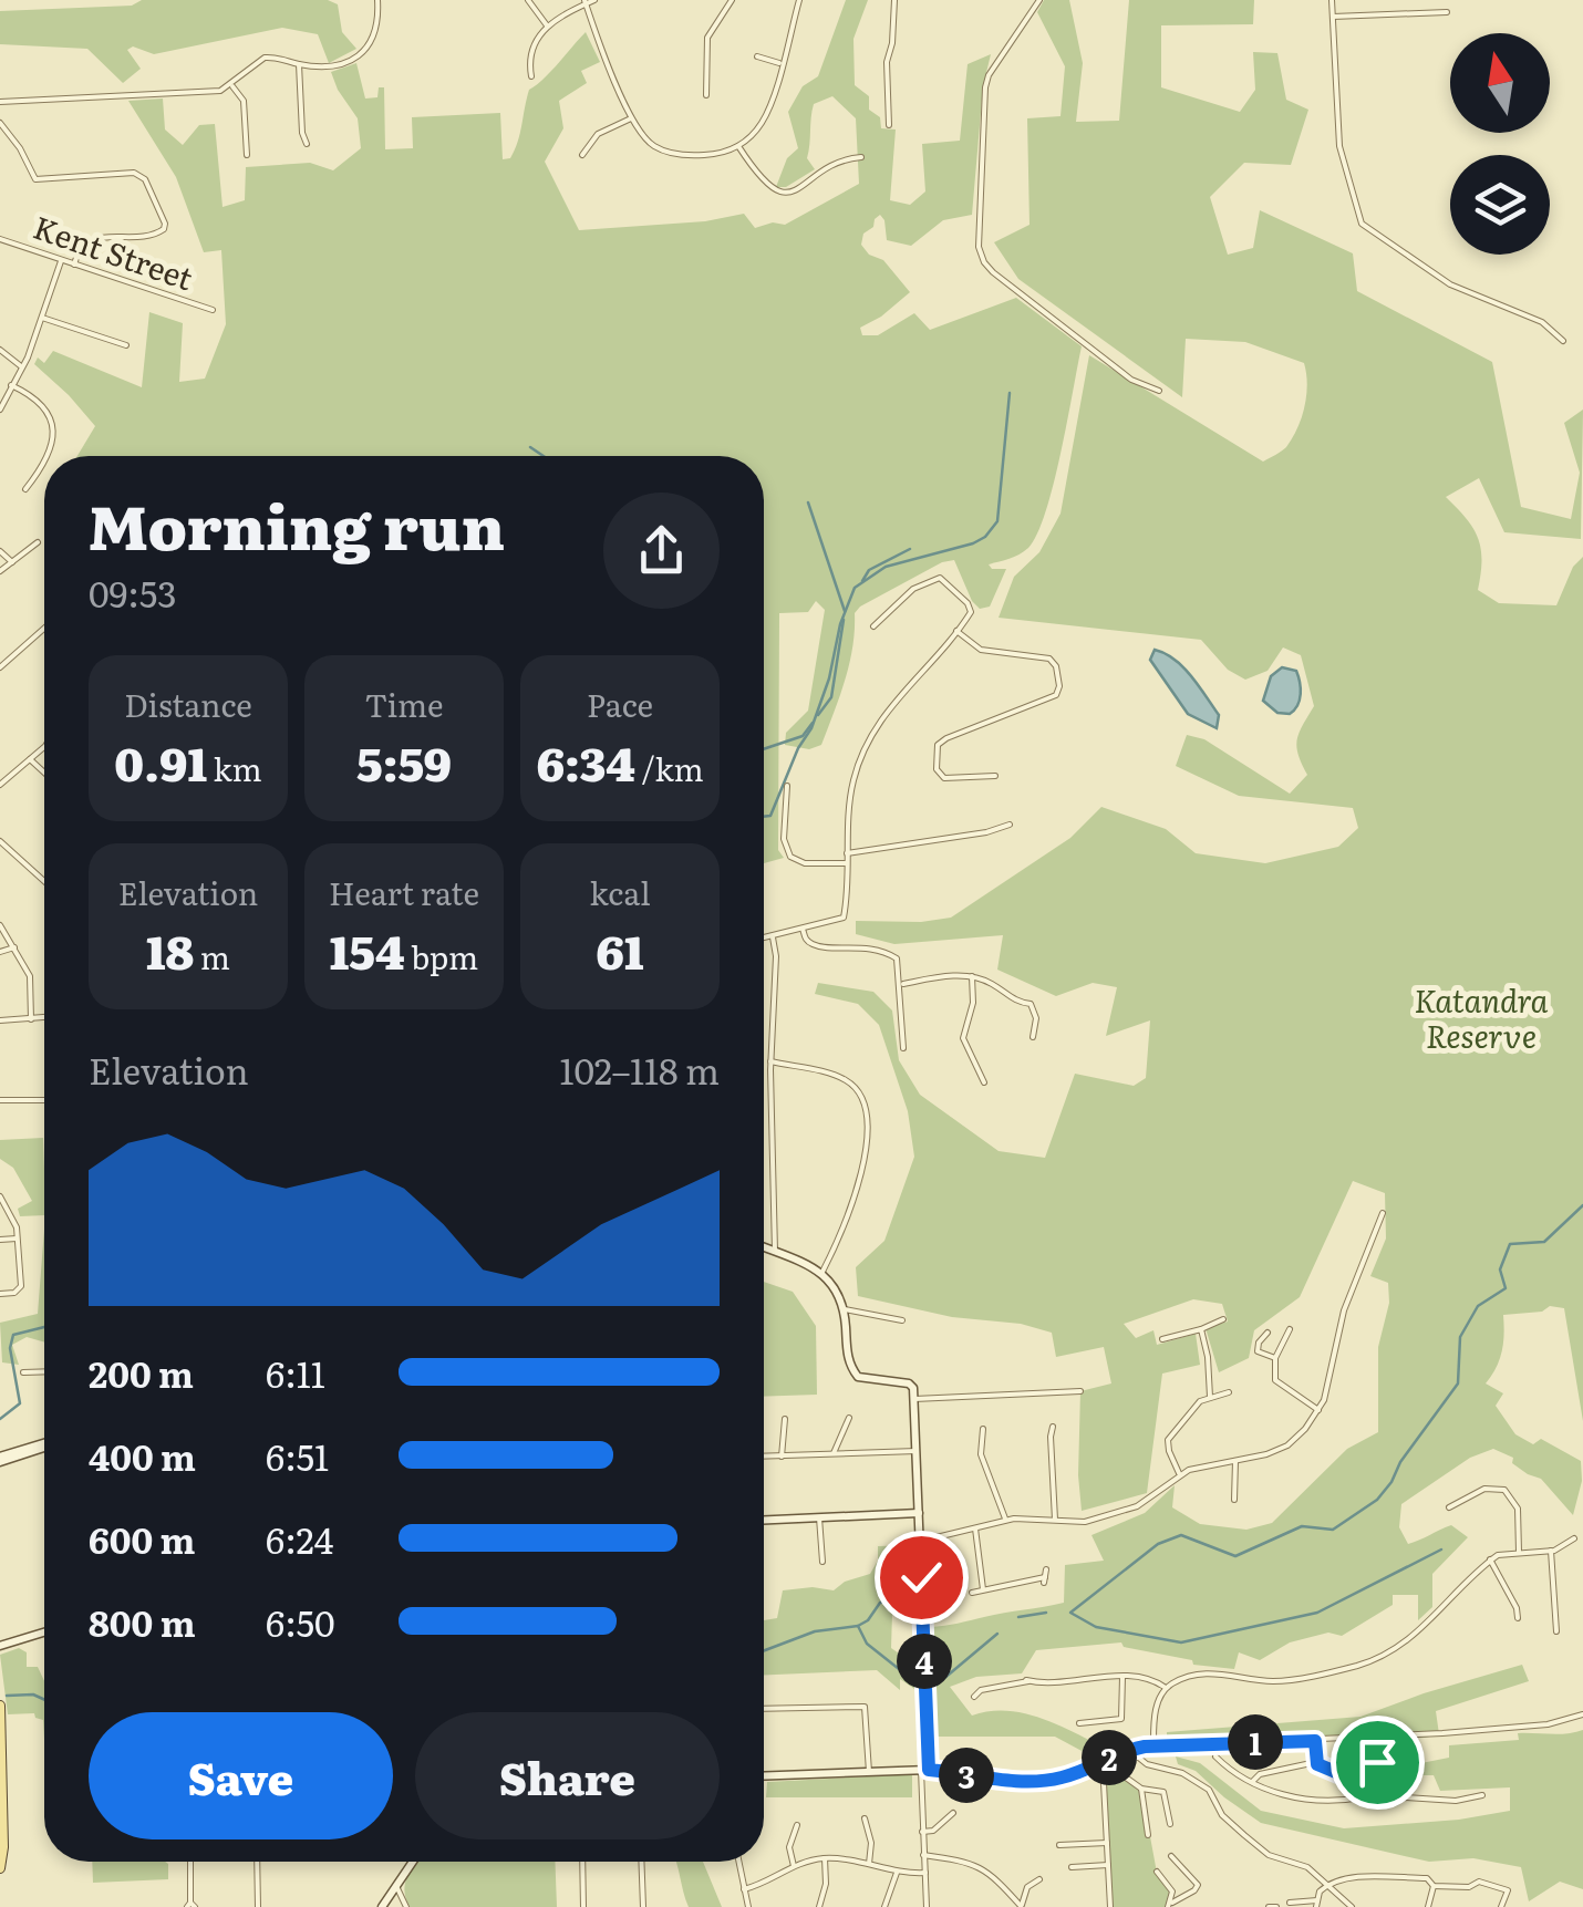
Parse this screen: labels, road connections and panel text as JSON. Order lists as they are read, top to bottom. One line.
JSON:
{"streets":{"street":["Kent Street"]},"parks":["Katandra Reserve"],"north":"top","page":{"heading":["Morning run","09:53"],"stats":[["Distance","0.91 km"],["Time","5:59"],["Pace","6:34 /km"],["Elevation","18 m"],["Heart rate","154 bpm"],["kcal","61"]],"chart":["Elevation","102–118 m"],"list":[{"name":"200 m","note":"6:11"},{"name":"400 m","note":"6:51"},{"name":"600 m","note":"6:24"},{"name":"800 m","note":"6:50"}],"pins":["4","1","2","3"],"buttons":["Save","Share"]}}
